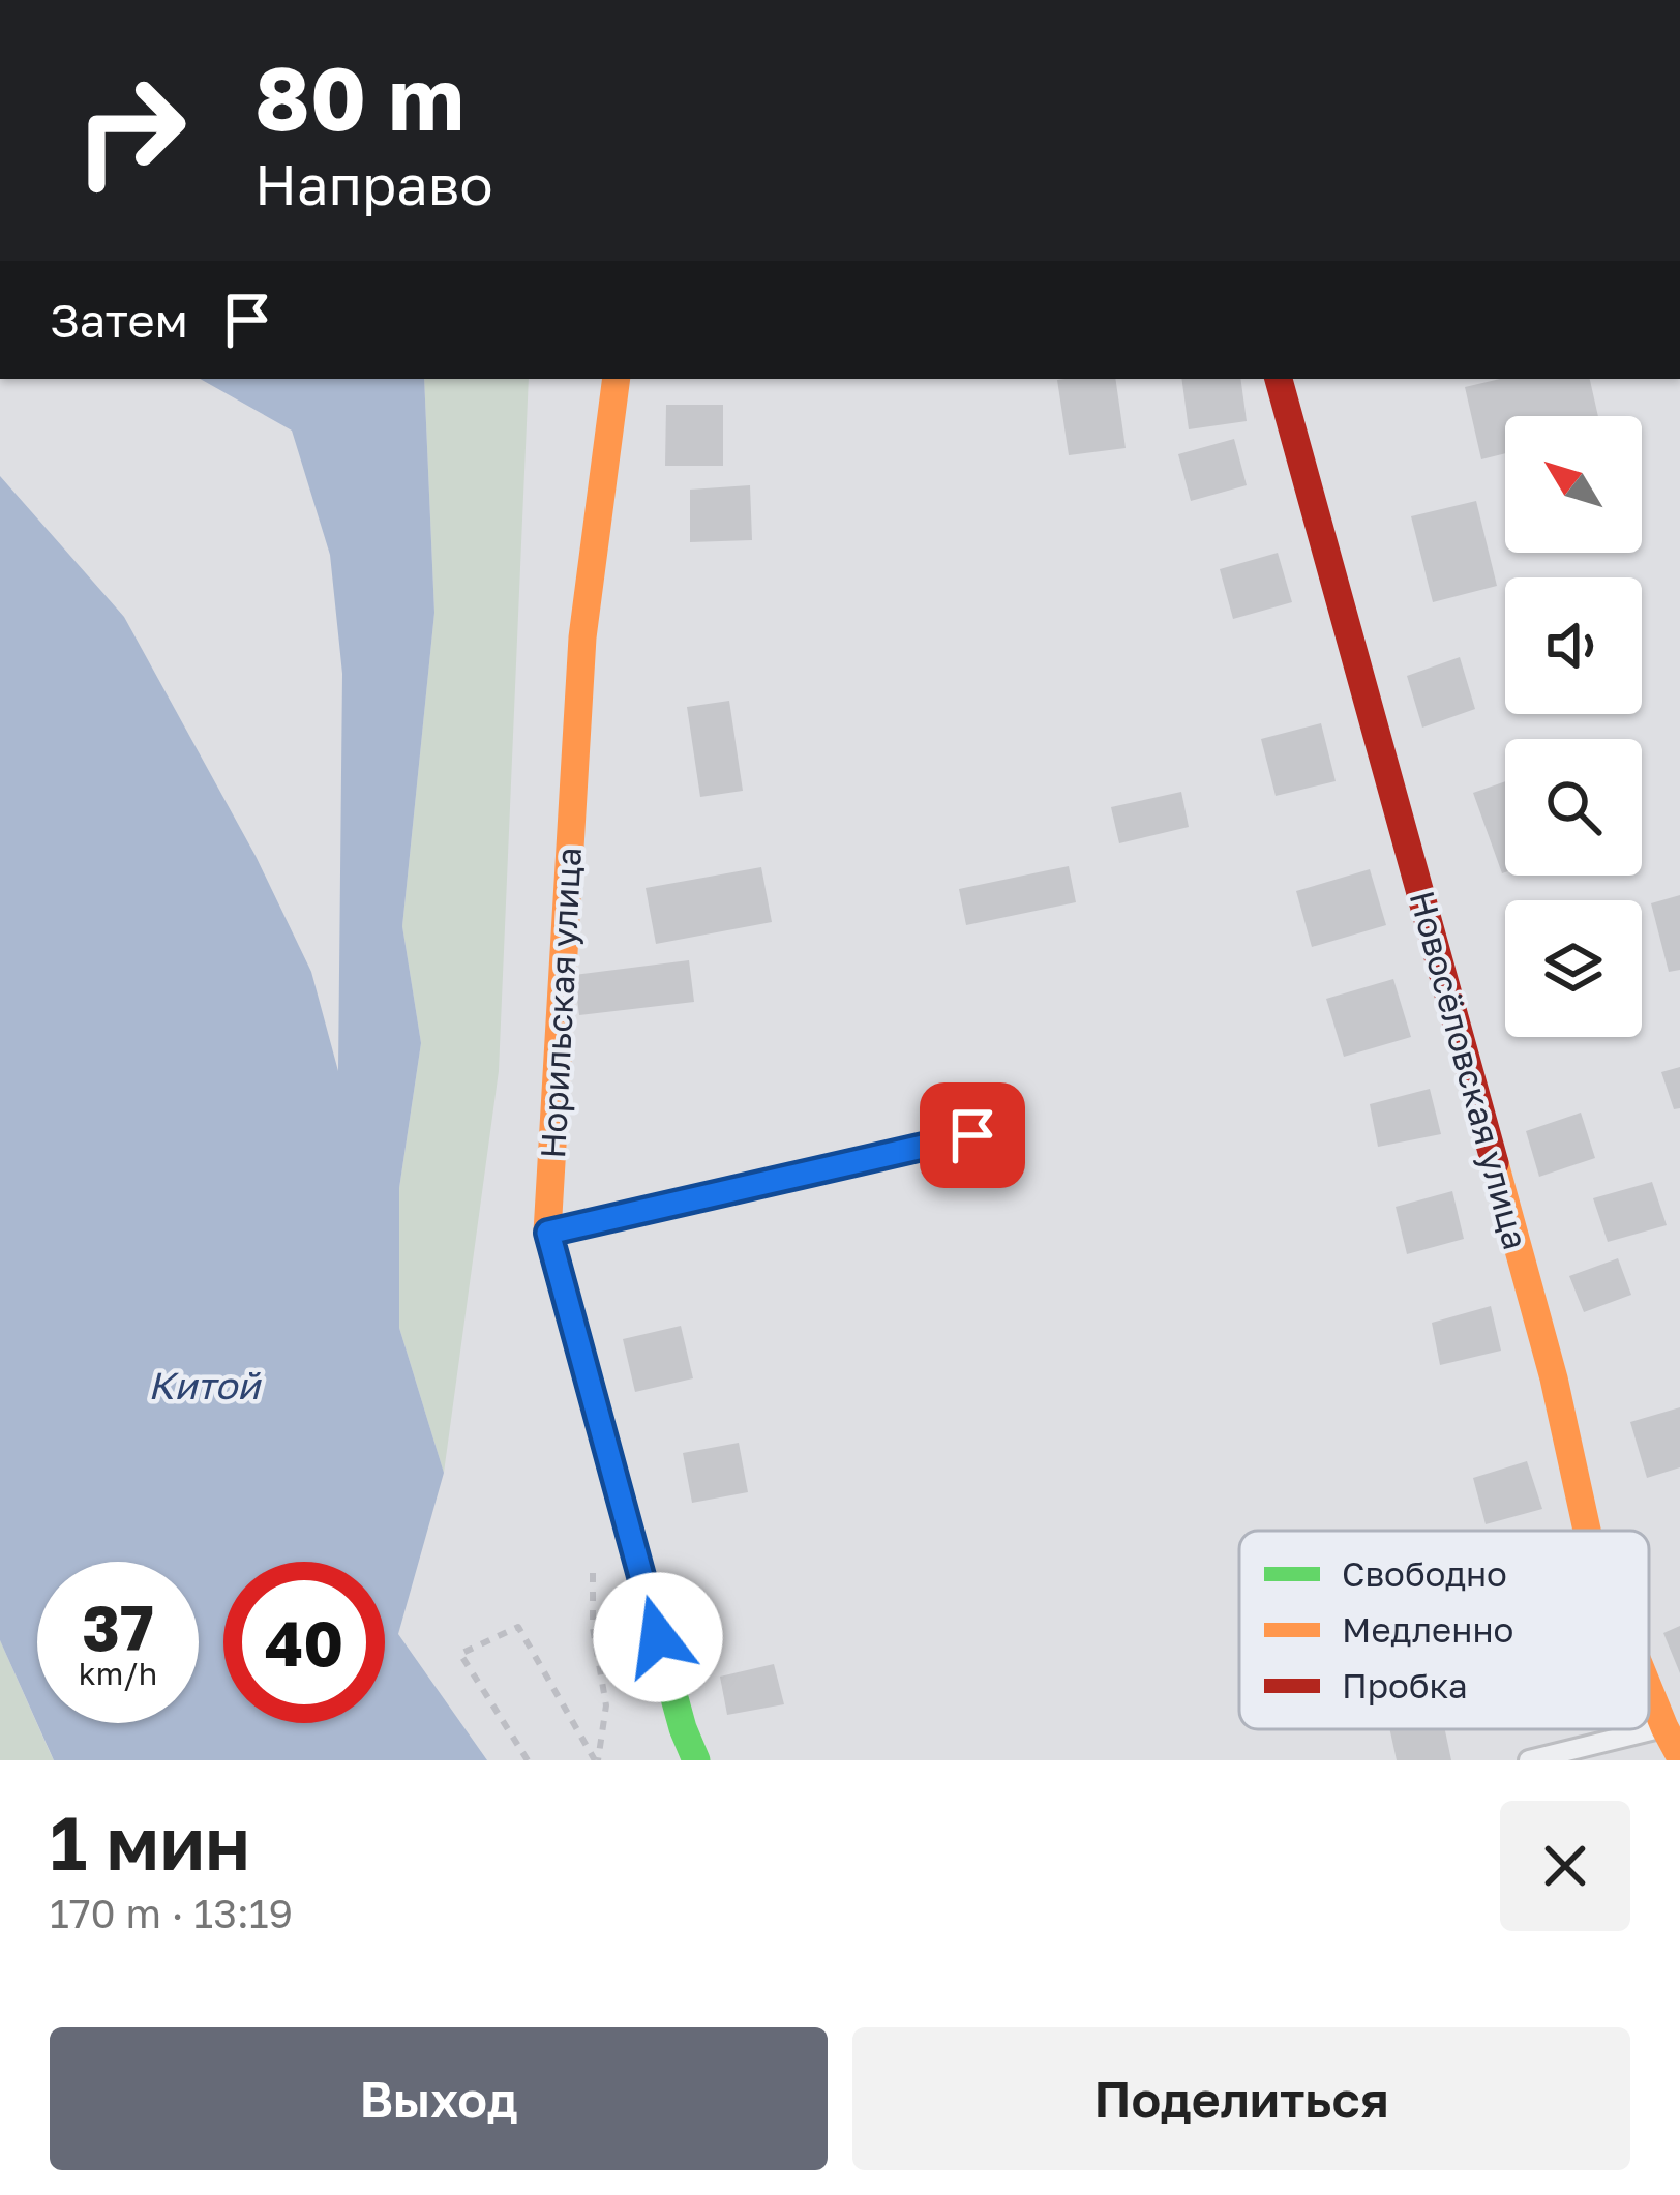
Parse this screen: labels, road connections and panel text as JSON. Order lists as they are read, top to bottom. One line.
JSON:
{"streets":{"street":["Норильская улица","Новосёловская улица"]},"water":["Китой"],"legend":["Свободно","Медленно","Пробка"],"north":"top left","page":{"turn":["80 m","Направо"],"then":"Затем","speed":"37 km/h","limit":"40","heading":["1 мин","170 m · 13:19"],"buttons":["Выход","Поделиться"]}}
